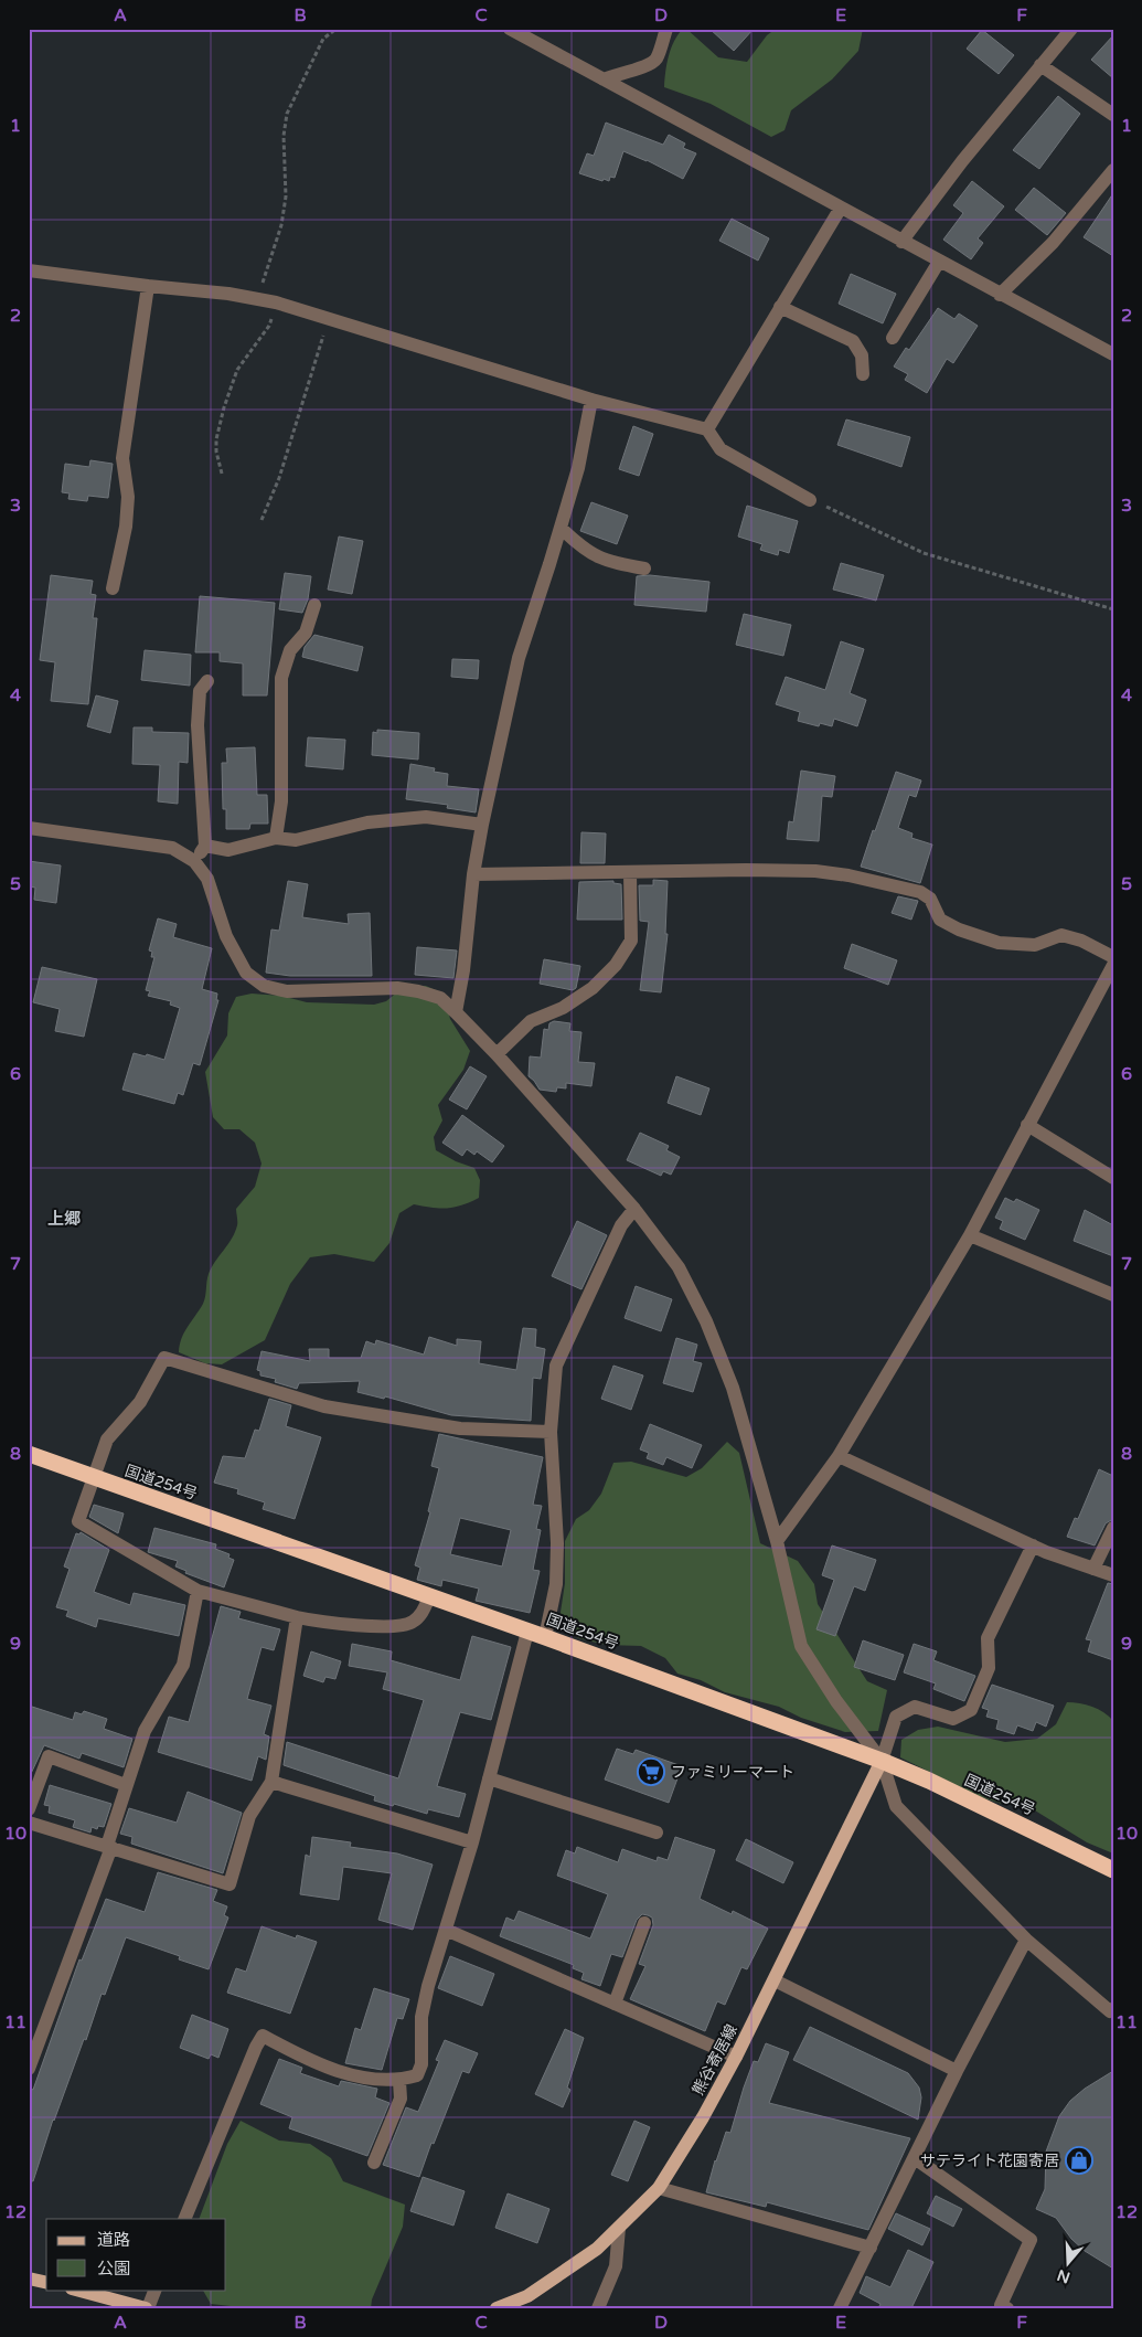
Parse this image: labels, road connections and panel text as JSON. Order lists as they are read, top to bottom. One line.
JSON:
{"streets":{"highway":["国道254号"],"main road":["熊谷寄居線"]},"crossings":[["国道254号","熊谷寄居線"]],"districts":["上郷"],"places":{"supermarket":["ファミリーマート"],"shop":["サテライト花園寄居"]},"legend":["道路","公園"],"north":"bottom","grid":{"columns":["A","B","C","D","E","F"],"rows":["1","2","3","4","5","6","7","8","9","10","11","12"]}}
